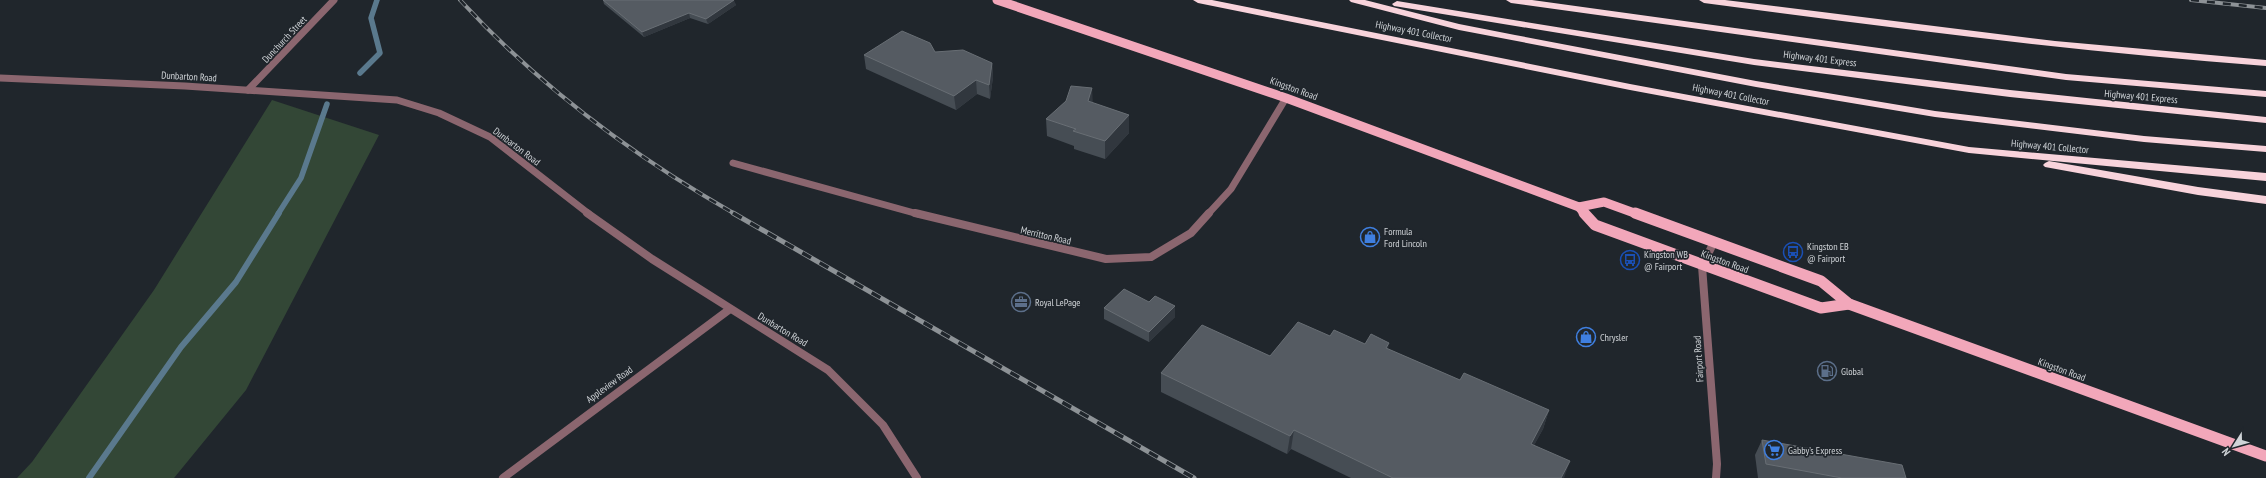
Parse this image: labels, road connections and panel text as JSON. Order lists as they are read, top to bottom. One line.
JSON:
{"streets":{"highway":["Highway 401 Collector","Highway 401 Express"],"main road":["Kingston Road"],"street":["Dunchurch Street","Dunbarton Road","Merritton Road","Fairport Road","Appleview Road"]},"crossings":[["Dunchurch Street","Dunbarton Road"],["Dunbarton Road","Appleview Road"],["Kingston Road","Merritton Road"],["Kingston Road","Fairport Road"]],"places":{"shop":["Formula Ford Lincoln","Chrysler"],"bus stop":["Kingston EB @ Fairport","Kingston WB @ Fairport"],"office":["Royal LePage"],"fuel station":["Global"],"supermarket":["Gabby’s Express"]},"north":"bottom left"}
